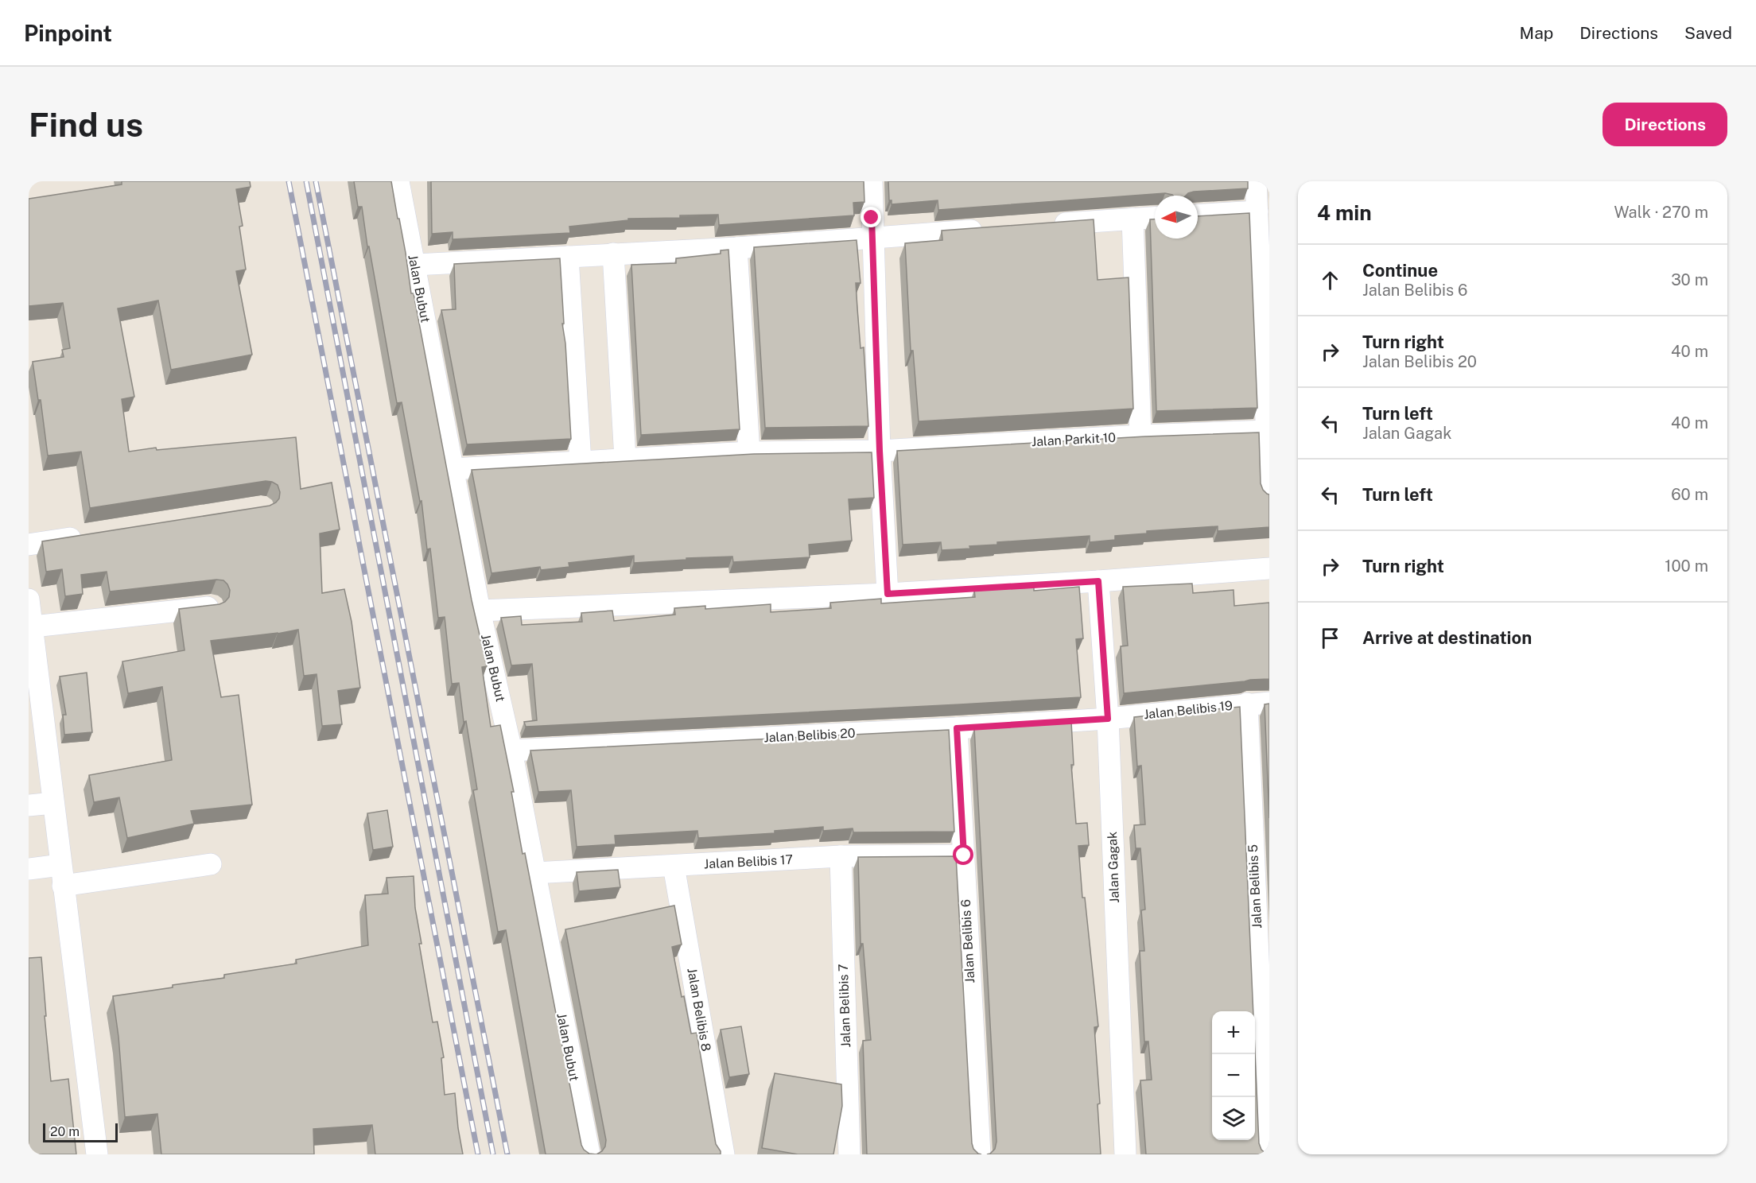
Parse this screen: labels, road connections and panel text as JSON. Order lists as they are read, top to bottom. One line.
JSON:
{"streets":{"street":["Jalan Bubut","Jalan Parkit 10","Jalan Belibis 19","Jalan Belibis 20","Jalan Belibis 17","Jalan Gagak","Jalan Belibis 5","Jalan Belibis 6","Jalan Belibis 7","Jalan Belibis 8"]},"crossings":[["Jalan Bubut","Jalan Parkit 10"],["Jalan Bubut","Jalan Belibis 20"],["Jalan Bubut","Jalan Belibis 17"],["Jalan Belibis 19","Jalan Belibis 20"],["Jalan Belibis 19","Jalan Gagak"],["Jalan Belibis 19","Jalan Belibis 5"],["Jalan Belibis 20","Jalan Gagak"],["Jalan Belibis 20","Jalan Belibis 6"],["Jalan Belibis 17","Jalan Belibis 6"],["Jalan Belibis 17","Jalan Belibis 7"],["Jalan Belibis 17","Jalan Belibis 8"]],"scale_bar":"20 m","north":"left","page":{"header":"Pinpoint","nav":["Map","Directions","Saved"],"buttons":"Directions","title":"Find us","heading":["4 min","Walk · 270 m"],"list":[["Continue","Jalan Belibis 6","30 m"],["Turn right","Jalan Belibis 20","40 m"],["Turn left","Jalan Gagak","40 m"],["Turn left","60 m"],["Turn right","100 m"],"Arrive at destination"],"map_buttons":["+","−"],"scale":"20 m"}}
